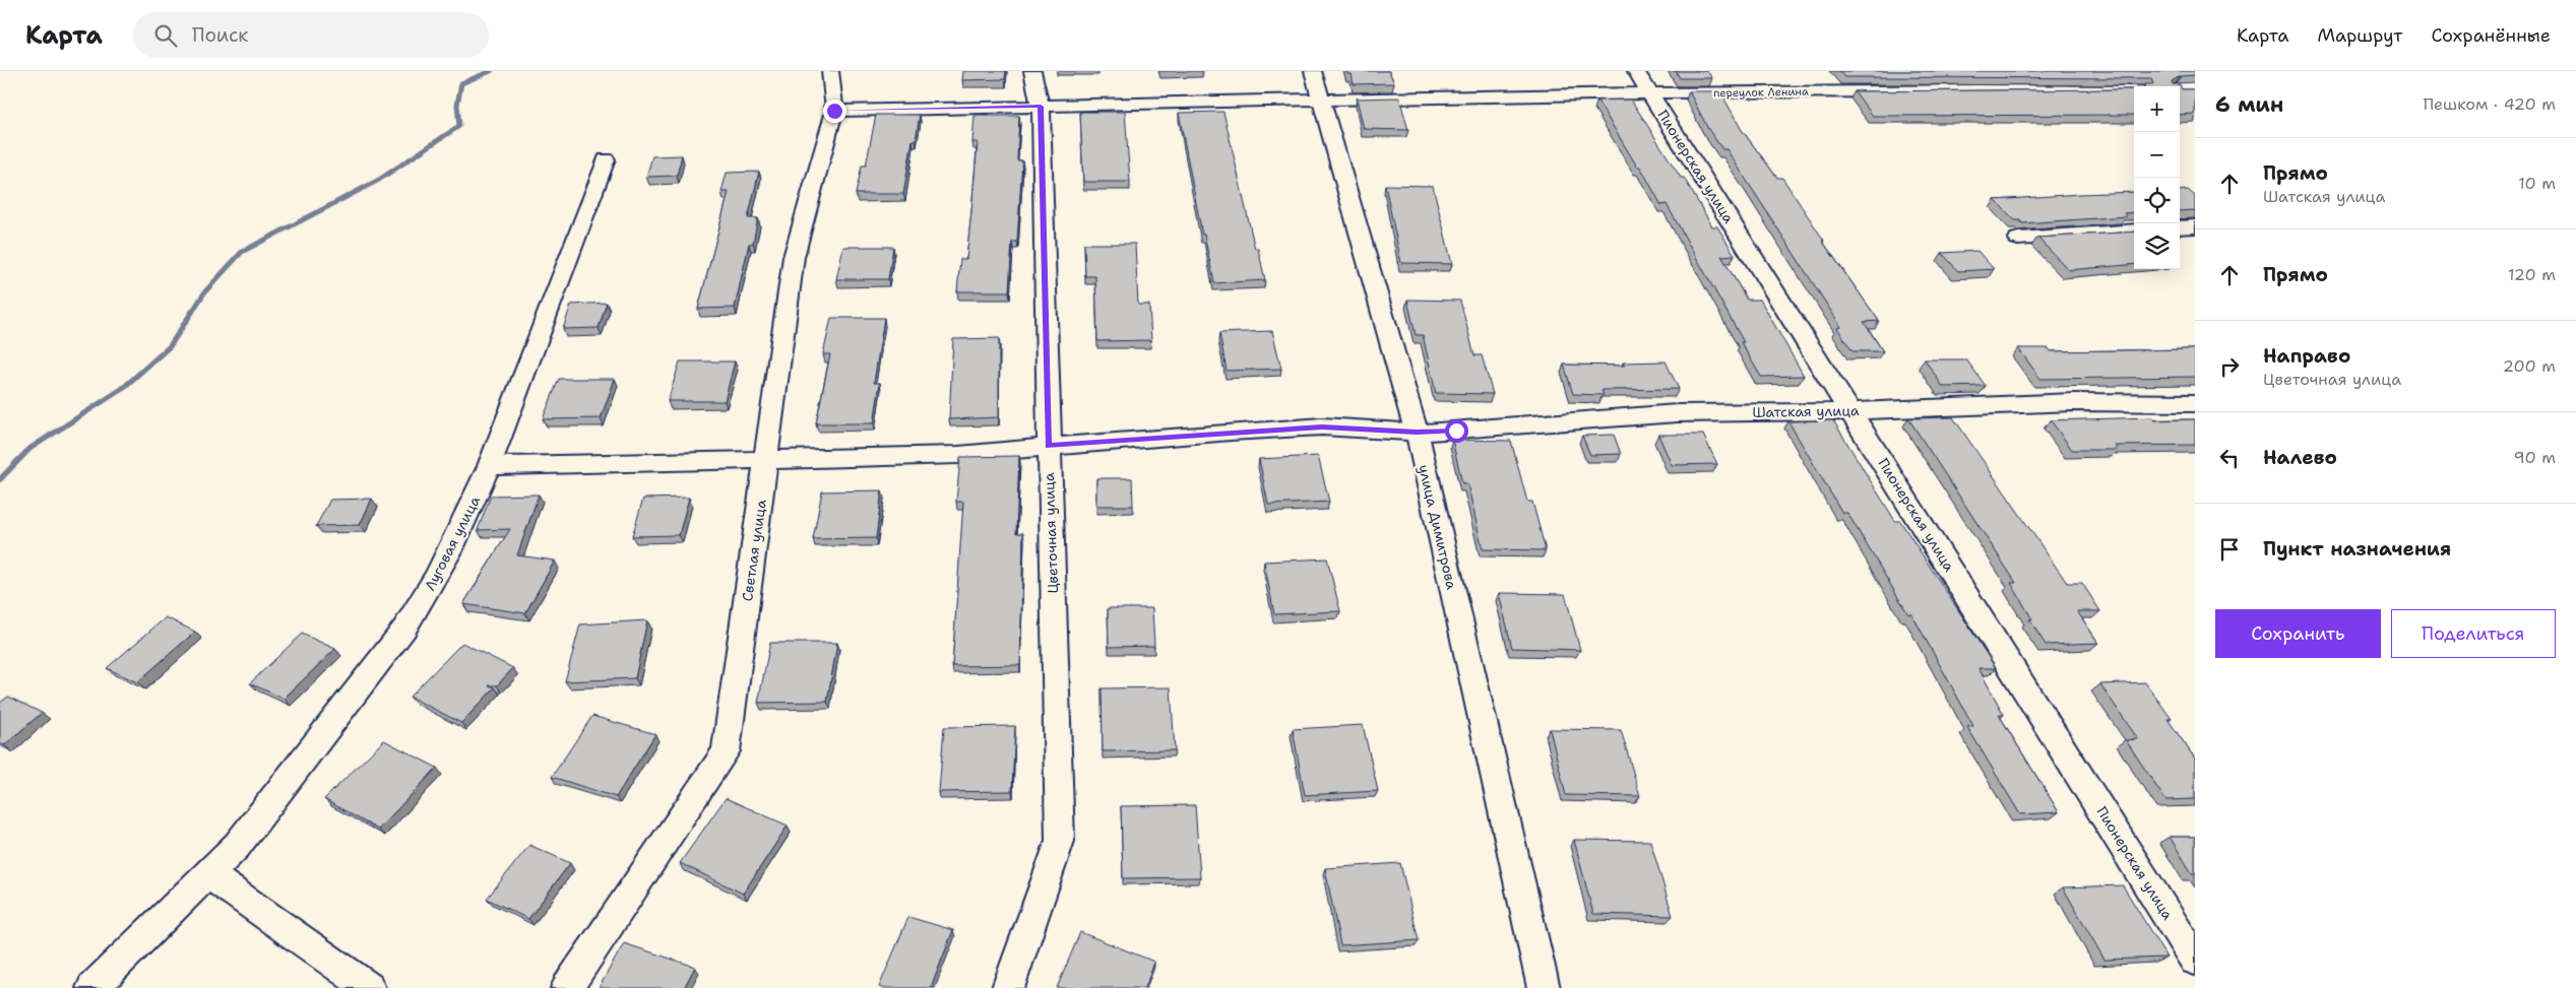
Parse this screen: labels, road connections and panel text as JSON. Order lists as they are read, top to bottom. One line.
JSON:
{"streets":{"street":["переулок Ленина","Пионерская улица","Шатская улица","улица Димитрова","Цветочная улица","Луговая улица","Светлая улица"]},"crossings":[["переулок Ленина","Пионерская улица"],["переулок Ленина","улица Димитрова"],["переулок Ленина","Цветочная улица"],["переулок Ленина","Светлая улица"],["Пионерская улица","Шатская улица"],["Шатская улица","улица Димитрова"],["Шатская улица","Цветочная улица"],["Шатская улица","Луговая улица"],["Шатская улица","Светлая улица"]],"page":{"header":"Карта","search":"Поиск","nav":["Карта","Маршрут","Сохранённые"],"heading":["6 мин","Пешком · 420 m"],"map_buttons":["+","−"],"list":[["Прямо","Шатская улица","10 m"],["Прямо","120 m"],["Направо","Цветочная улица","200 m"],["Налево","90 m"],"Пункт назначения"],"buttons":["Сохранить","Поделиться"]}}
